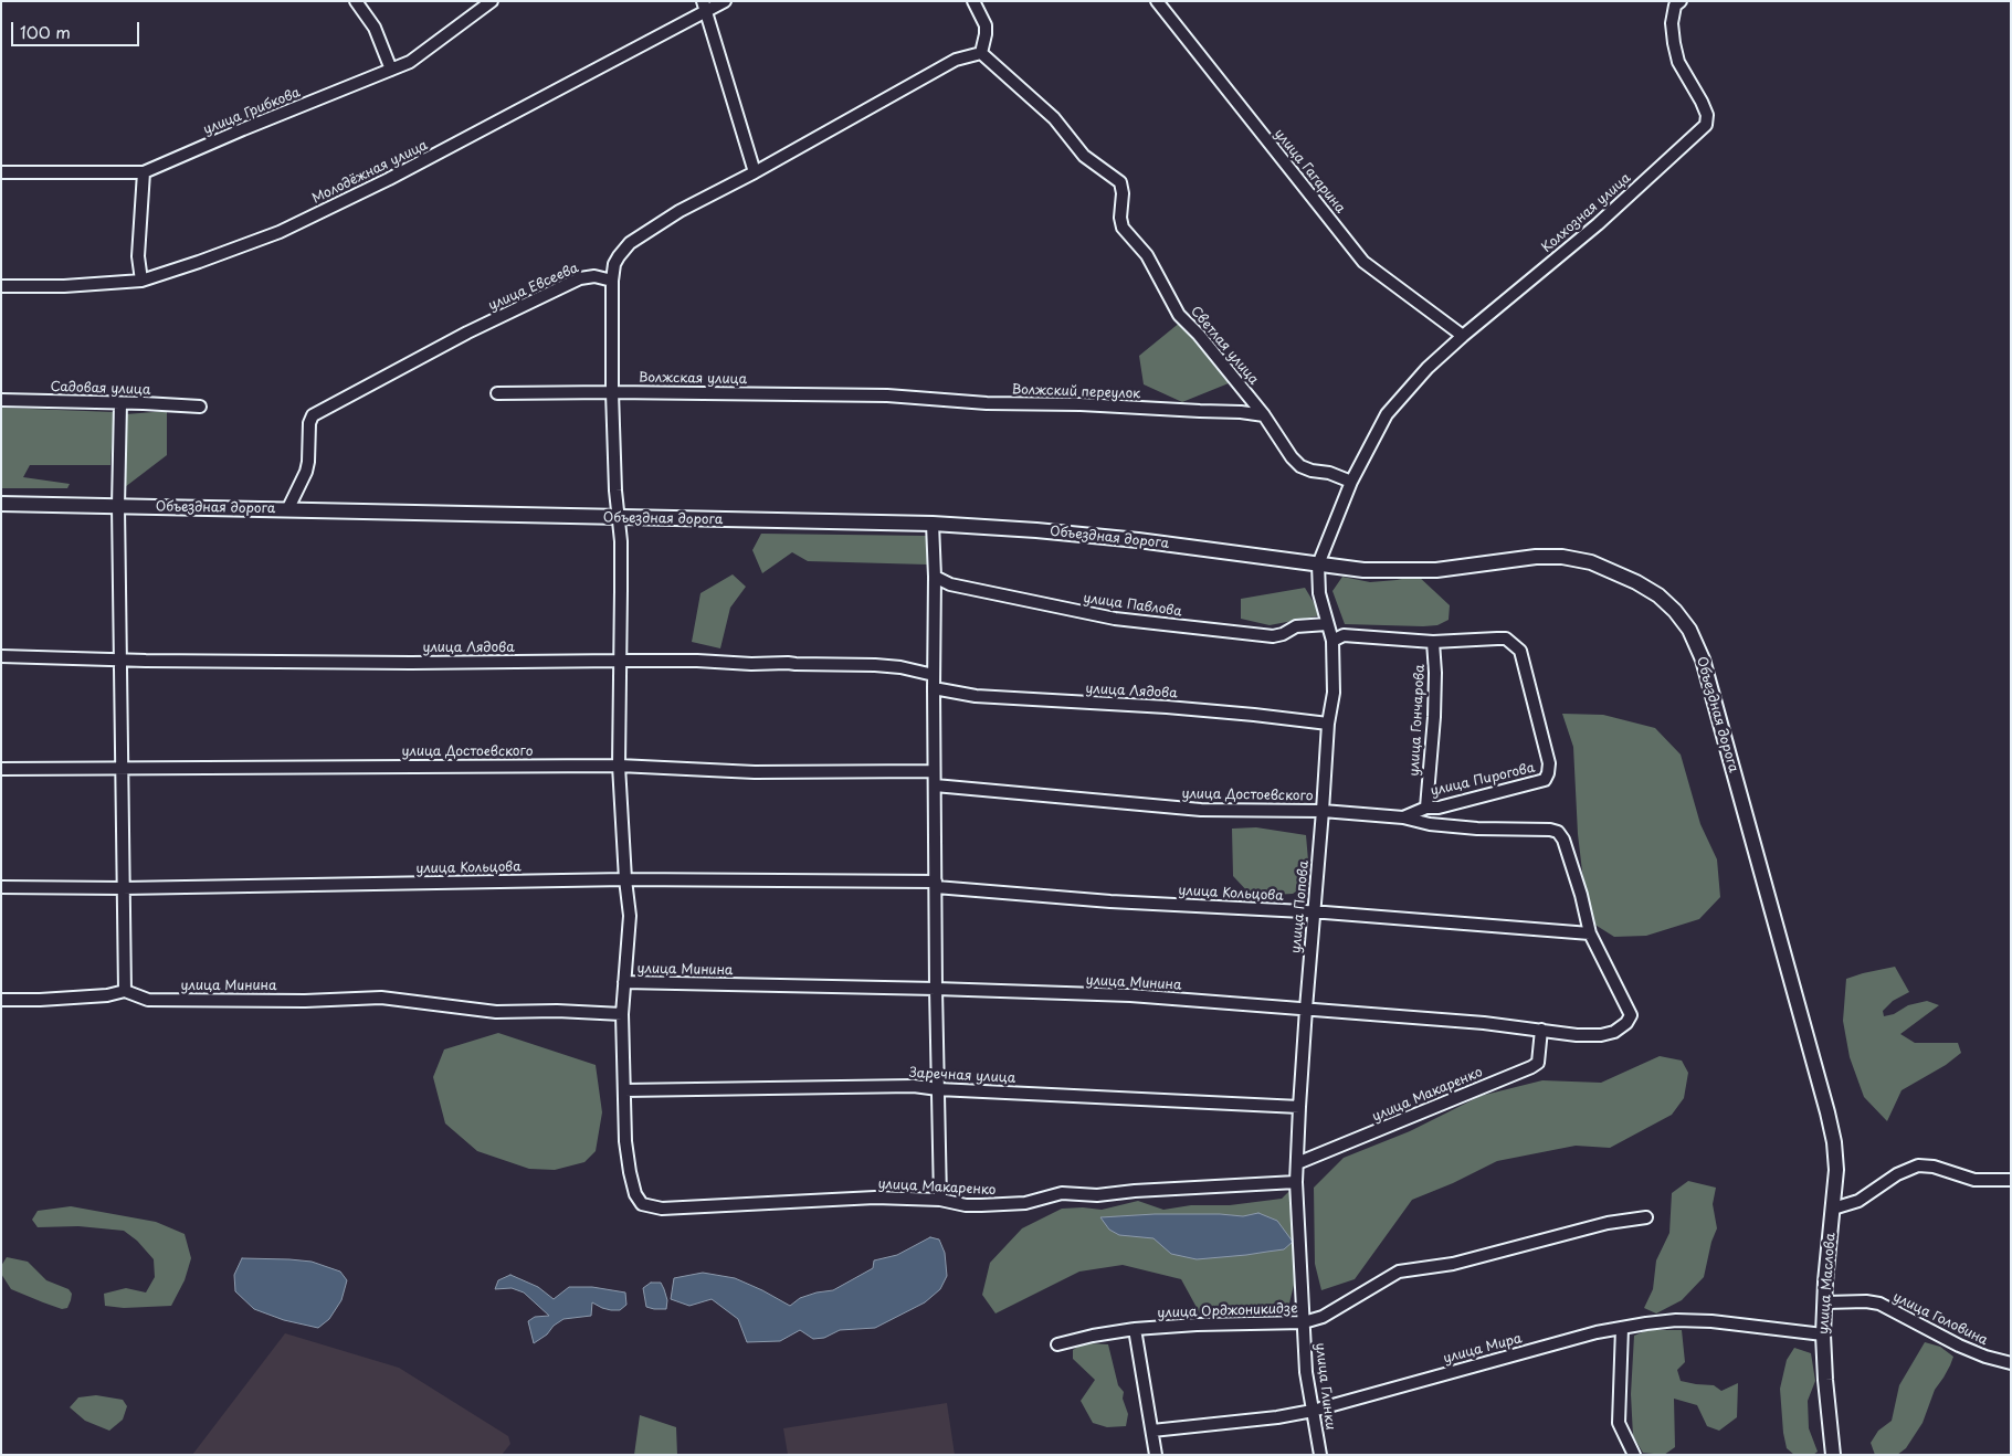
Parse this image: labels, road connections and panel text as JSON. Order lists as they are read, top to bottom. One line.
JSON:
{"streets":{"main road":["Объездная дорога","улица Маслова"],"street":["улица Грибкова","улица Гагарина","Молодёжная улица","Колхозная улица","улица Евсеева","Светлая улица","Волжская улица","Садовая улица","Волжский переулок","улица Павлова","улица Лядова","улица Гончарова","улица Достоевского","улица Пирогова","улица Кольцова","улица Попова","улица Минина","Заречная улица","улица Макаренко","улица Орджоникидзе","улица Головина","улица Мира","улица Глинки"]},"crossings":[["улица Гагарина","Колхозная улица"],["Колхозная улица","Светлая улица"],["Колхозная улица","Объездная дорога"],["Колхозная улица","улица Попова"],["улица Евсеева","Объездная дорога"],["Светлая улица","Волжский переулок"],["Волжская улица","Волжский переулок"],["Объездная дорога","улица Попова"],["Объездная дорога","улица Маслова"],["улица Павлова","улица Попова"],["улица Лядова","улица Попова"],["улица Гончарова","улица Пирогова"],["улица Достоевского","улица Кольцова"],["улица Достоевского","улица Попова"],["улица Достоевского","улица Минина"],["улица Кольцова","улица Попова"],["улица Кольцова","улица Минина"],["улица Попова","улица Минина"],["улица Попова","Заречная улица"],["улица Попова","улица Макаренко"],["улица Попова","улица Глинки"],["улица Минина","улица Макаренко"],["Заречная улица","улица Макаренко"],["улица Маслова","улица Головина"],["улица Маслова","улица Мира"],["улица Орджоникидзе","улица Глинки"],["улица Мира","улица Глинки"]],"scale_bar":"100 m"}
